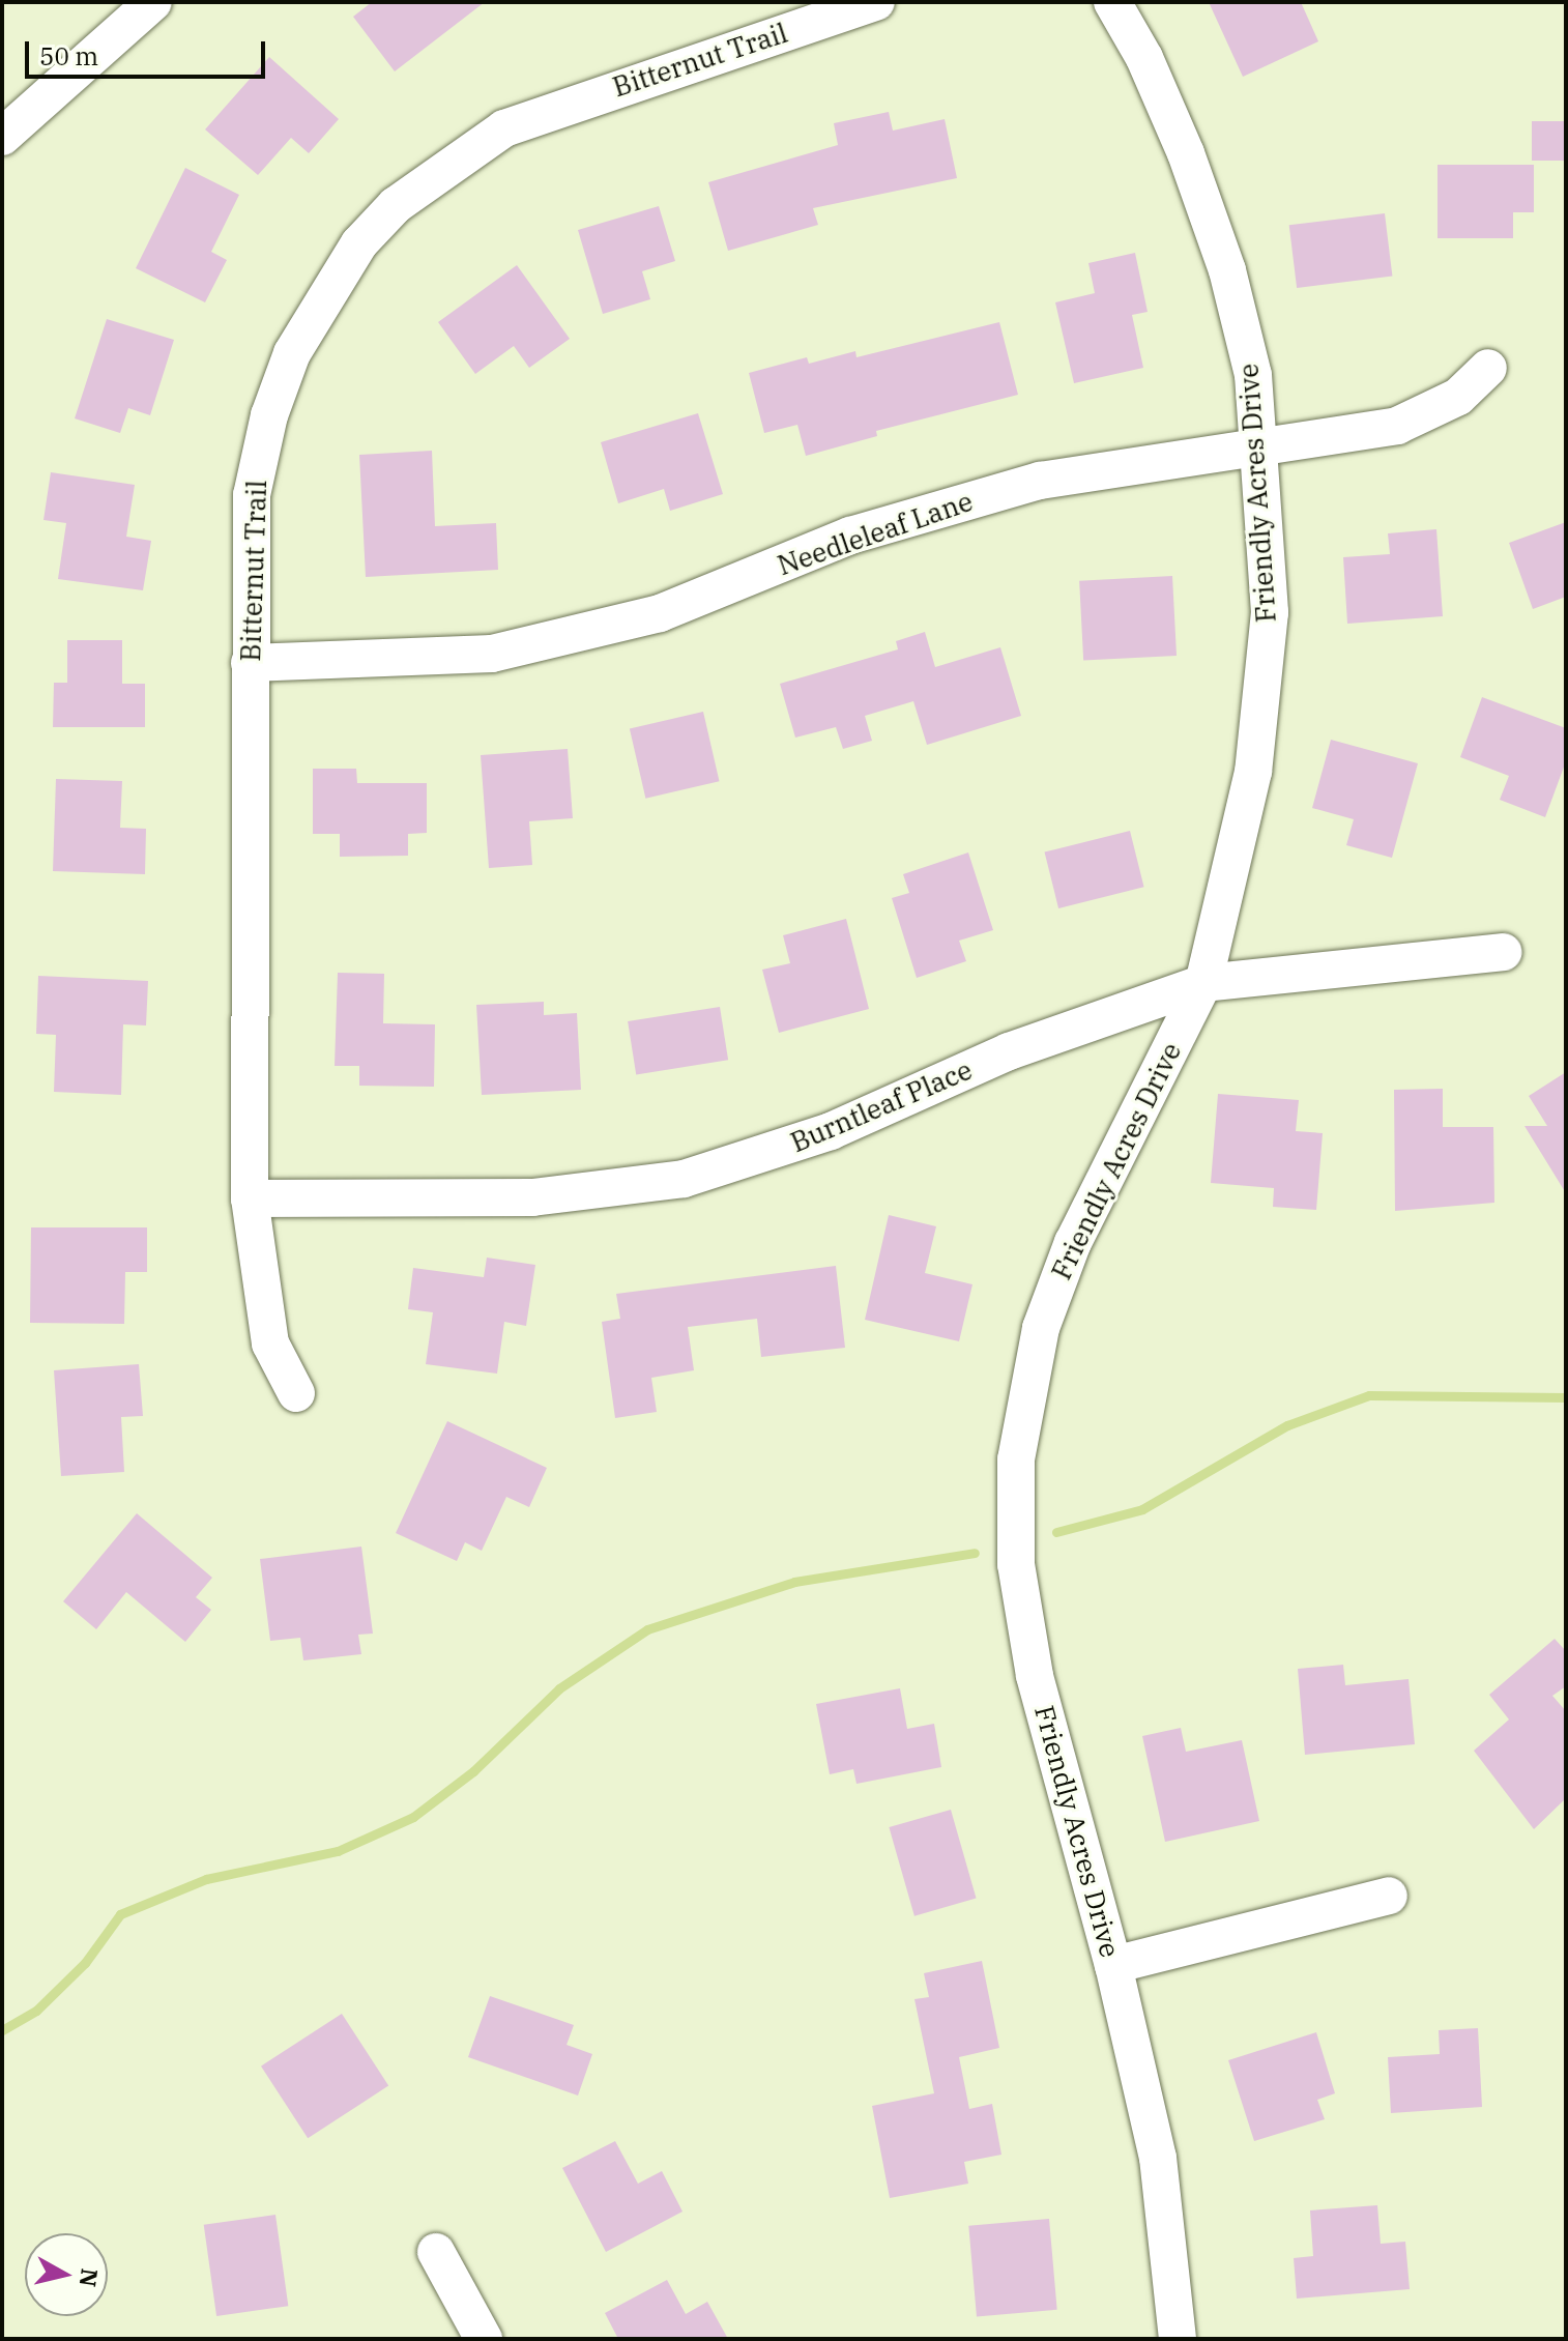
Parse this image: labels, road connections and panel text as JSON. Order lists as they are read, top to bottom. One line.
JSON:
{"streets":{"street":["Bitternut Trail","Friendly Acres Drive","Needleleaf Lane","Burntleaf Place"]},"crossings":[["Bitternut Trail","Needleleaf Lane"],["Bitternut Trail","Burntleaf Place"],["Friendly Acres Drive","Needleleaf Lane"],["Friendly Acres Drive","Burntleaf Place"]],"scale_bar":"50 m","north":"right"}
